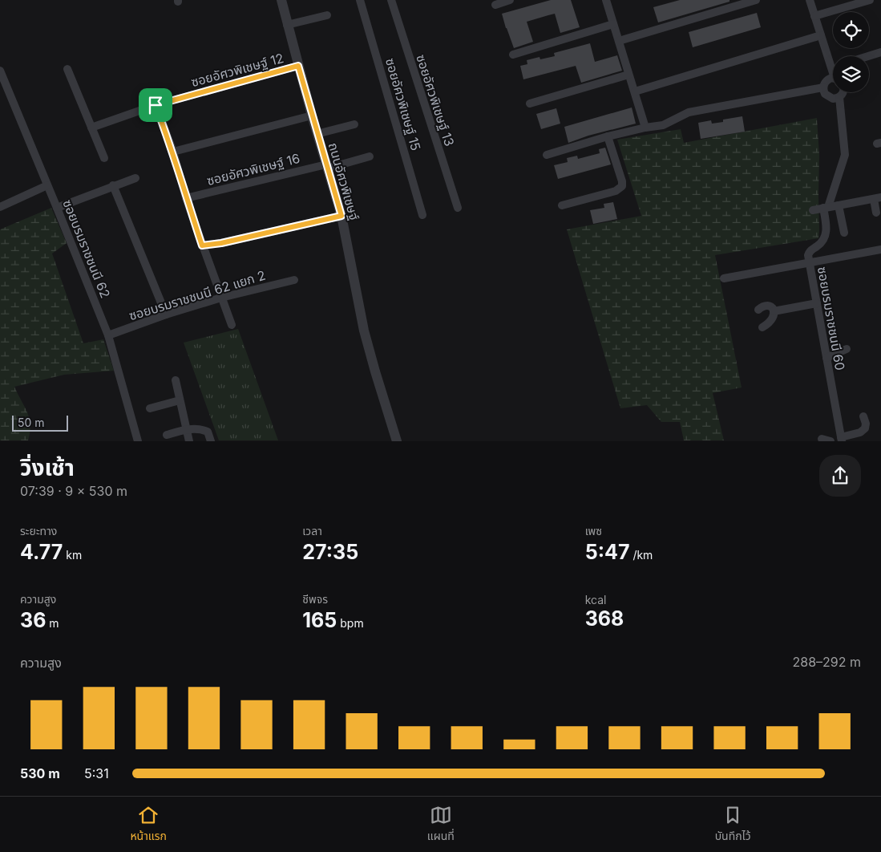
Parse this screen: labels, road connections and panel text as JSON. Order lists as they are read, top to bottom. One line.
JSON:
{"streets":{"street":["ซอยอัศวพิเชษฐ์ 12","ซอยอัศวพิเชษฐ์ 13","ซอยอัศวพิเชษฐ์ 15","ซอยอัศวพิเชษฐ์ 16","ถนนอัศวพิเชษฐ์","ซอยบรมราชชนนี 62","ซอยบรมราชชนนี 62 แยก 2","ซอยบรมราชชนนี 60"]},"crossings":[["ซอยอัศวพิเชษฐ์ 12","ถนนอัศวพิเชษฐ์"],["ซอยอัศวพิเชษฐ์ 16","ถนนอัศวพิเชษฐ์"],["ซอยบรมราชชนนี 62","ซอยบรมราชชนนี 62 แยก 2"]],"scale_bar":"50 m","page":{"scale":"50 m","heading":["วิ่งเช้า","07:39 · 9 × 530 m"],"stats":[["ระยะทาง","4.77 km"],["เวลา","27:35"],["เพซ","5:47 /km"],["ความสูง","36 m"],["ชีพจร","165 bpm"],["kcal","368"]],"chart":["ความสูง","288–292 m"],"list":[{"name":"530 m","note":"5:31"}],"tabs":["หน้าแรก","แผนที่","บันทึกไว้"]}}
